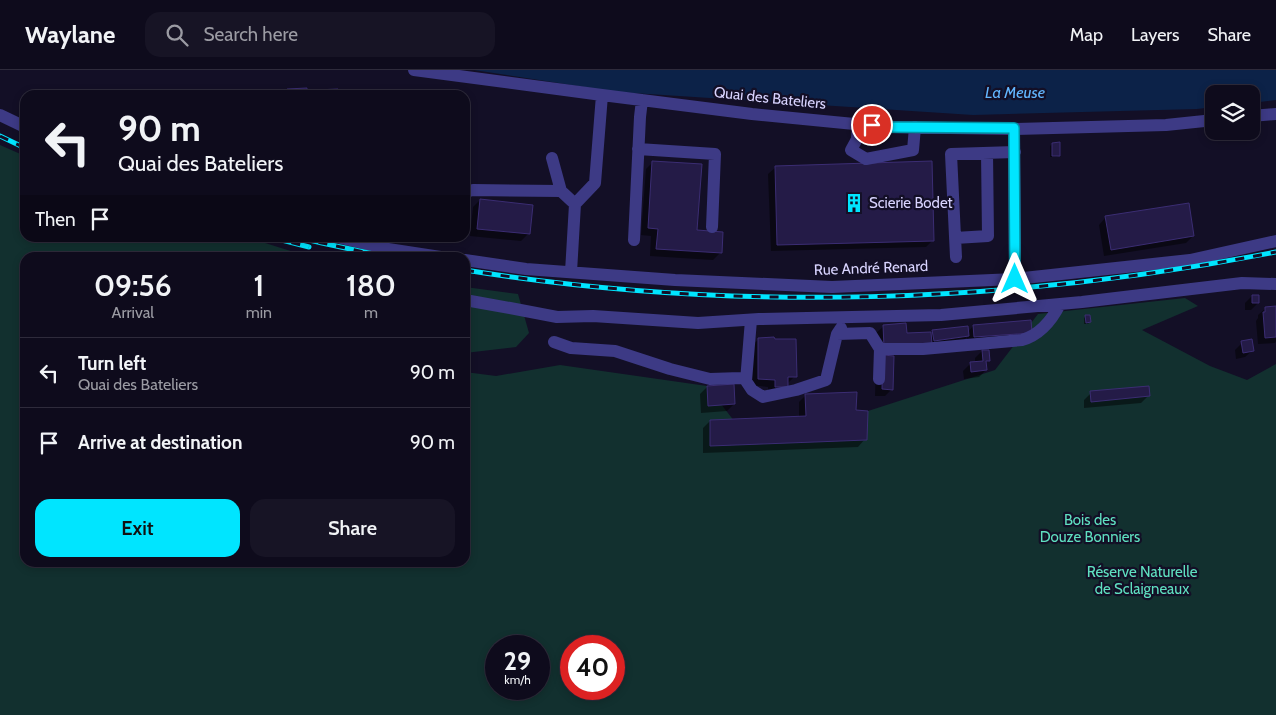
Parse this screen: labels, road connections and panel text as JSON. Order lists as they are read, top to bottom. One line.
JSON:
{"streets":{"street":["Quai des Bateliers","Rue André Renard"]},"water":["La Meuse"],"parks":["Bois des Douze Bonniers","Réserve Naturelle de Sclaigneaux"],"places":{"building":["Scierie Bodet"]},"page":{"header":"Waylane","search":"Search here","nav":["Map","Layers","Share"],"turn":["90 m","Quai des Bateliers"],"then":"Then","eta":["09:56","Arrival","1","min","180","m"],"list":[{"name":"Turn left","note":"Quai des Bateliers","value":"90 m"},{"name":"Arrive at destination","value":"90 m"}],"buttons":["Exit","Share"],"speed":"29 km/h","limit":"40"}}
